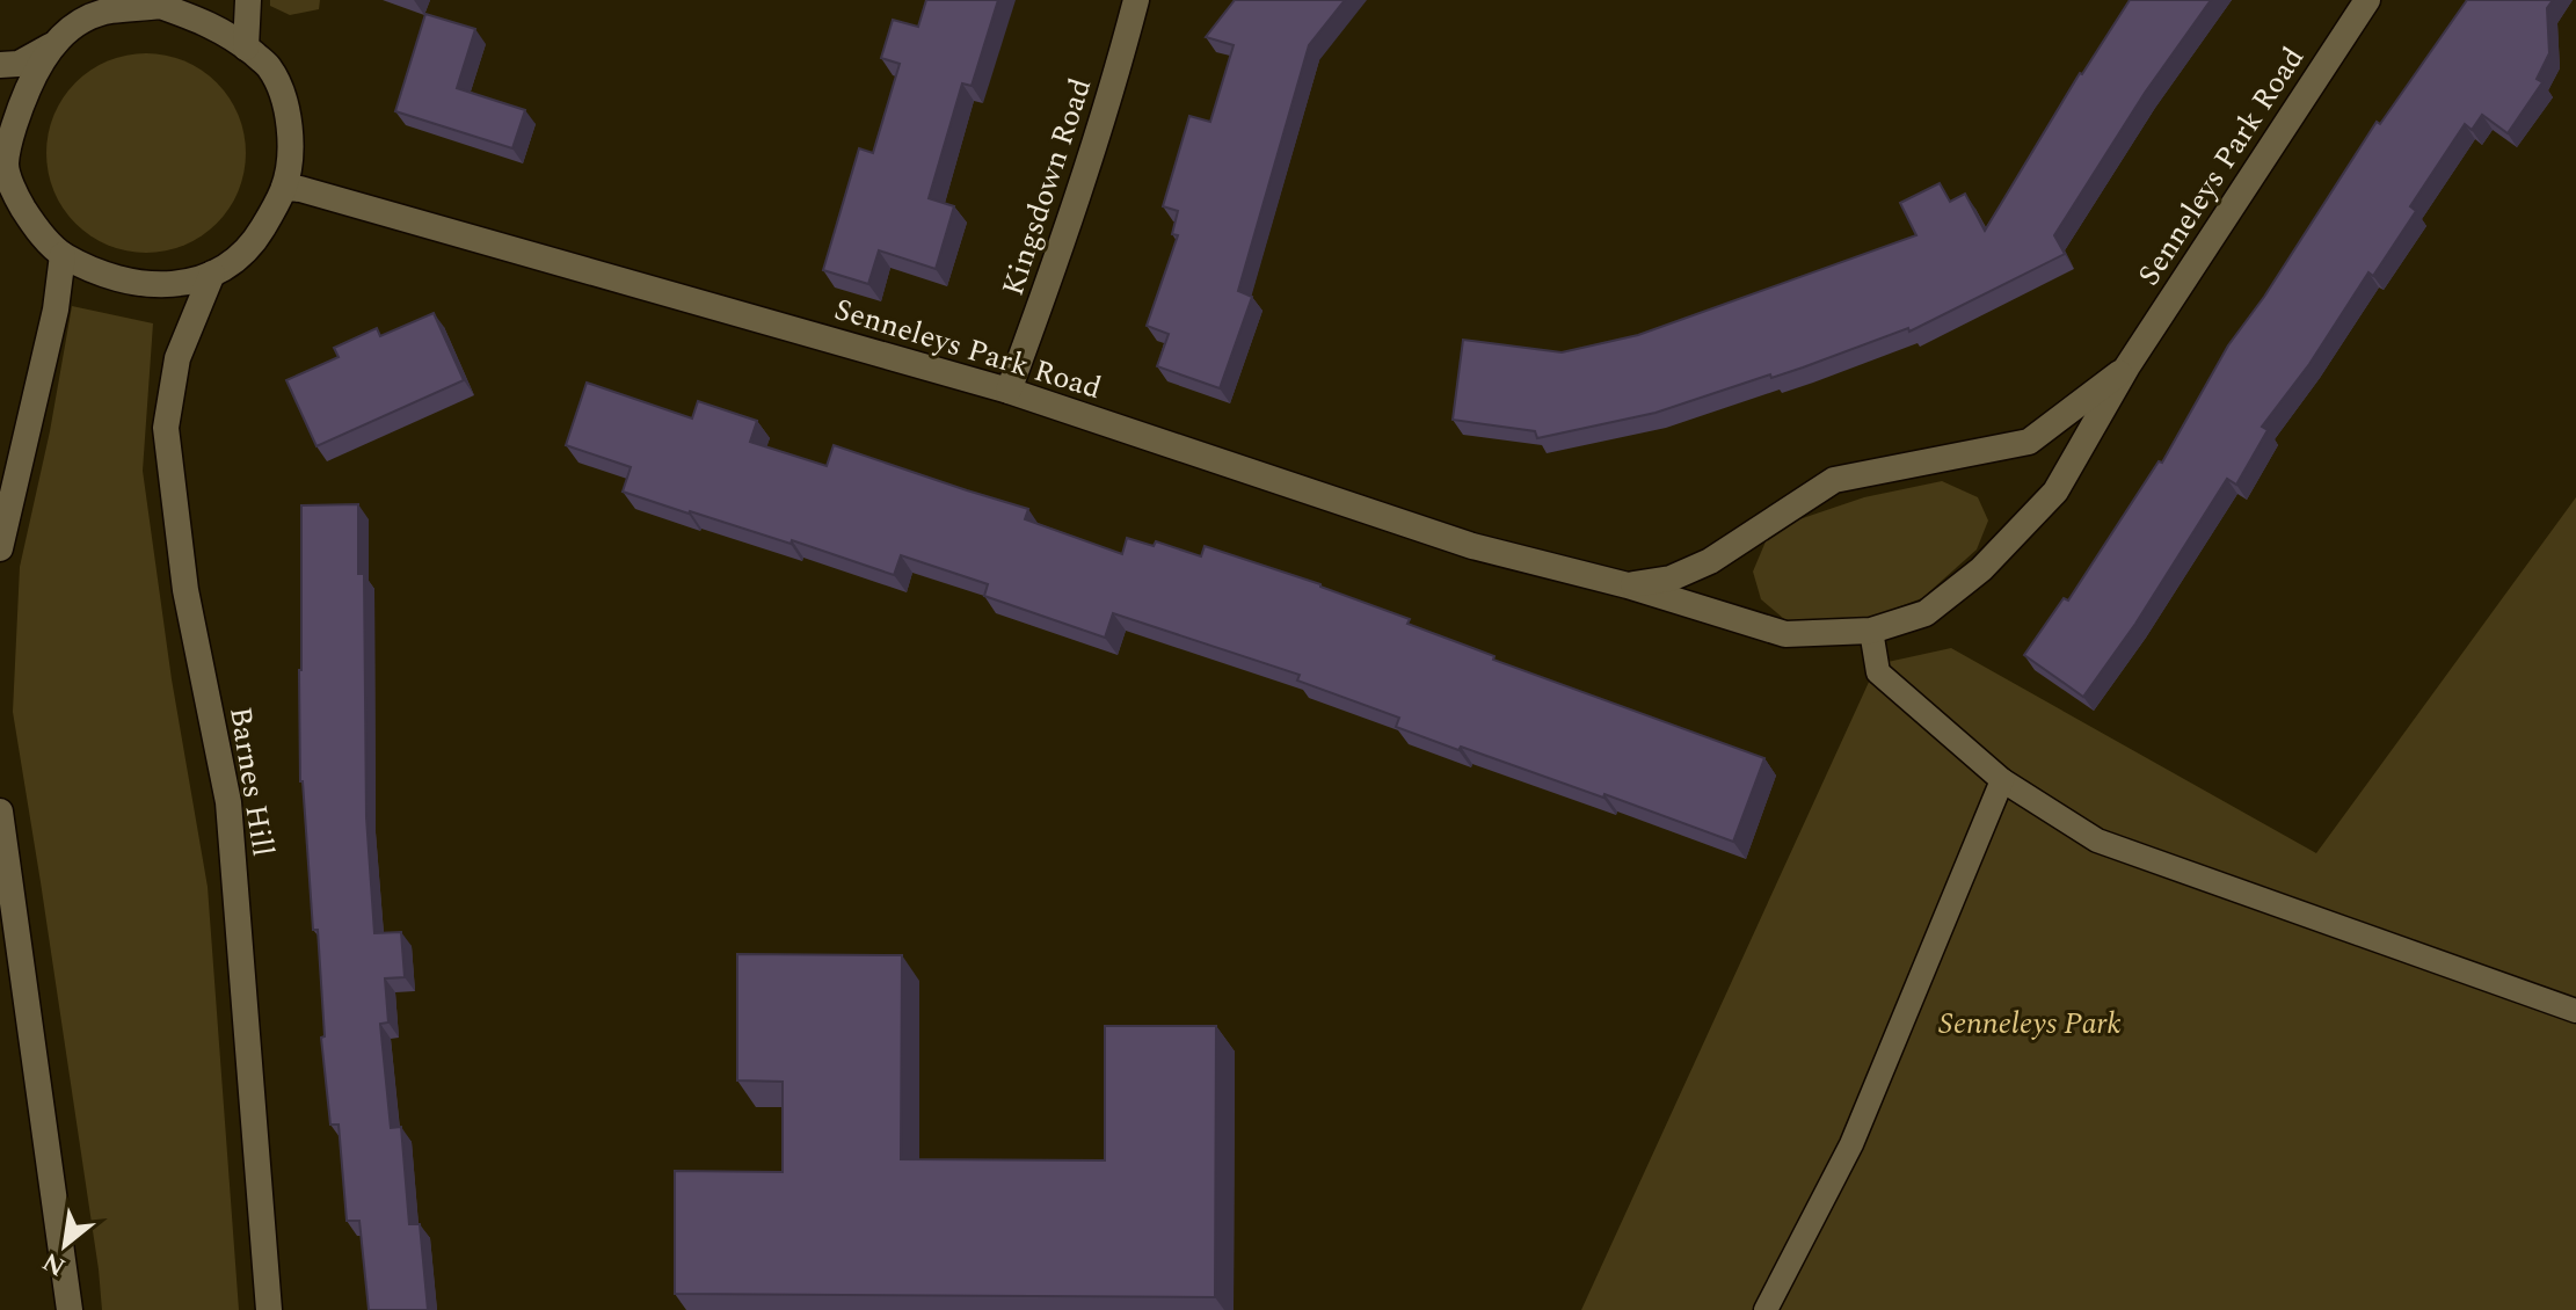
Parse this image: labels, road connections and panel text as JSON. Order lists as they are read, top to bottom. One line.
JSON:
{"streets":{"street":["Senneleys Park Road","Kingsdown Road","Barnes Hill"]},"crossings":[["Senneleys Park Road","Kingsdown Road"],["Senneleys Park Road","Barnes Hill"]],"parks":["Senneleys Park"],"north":"bottom left"}
